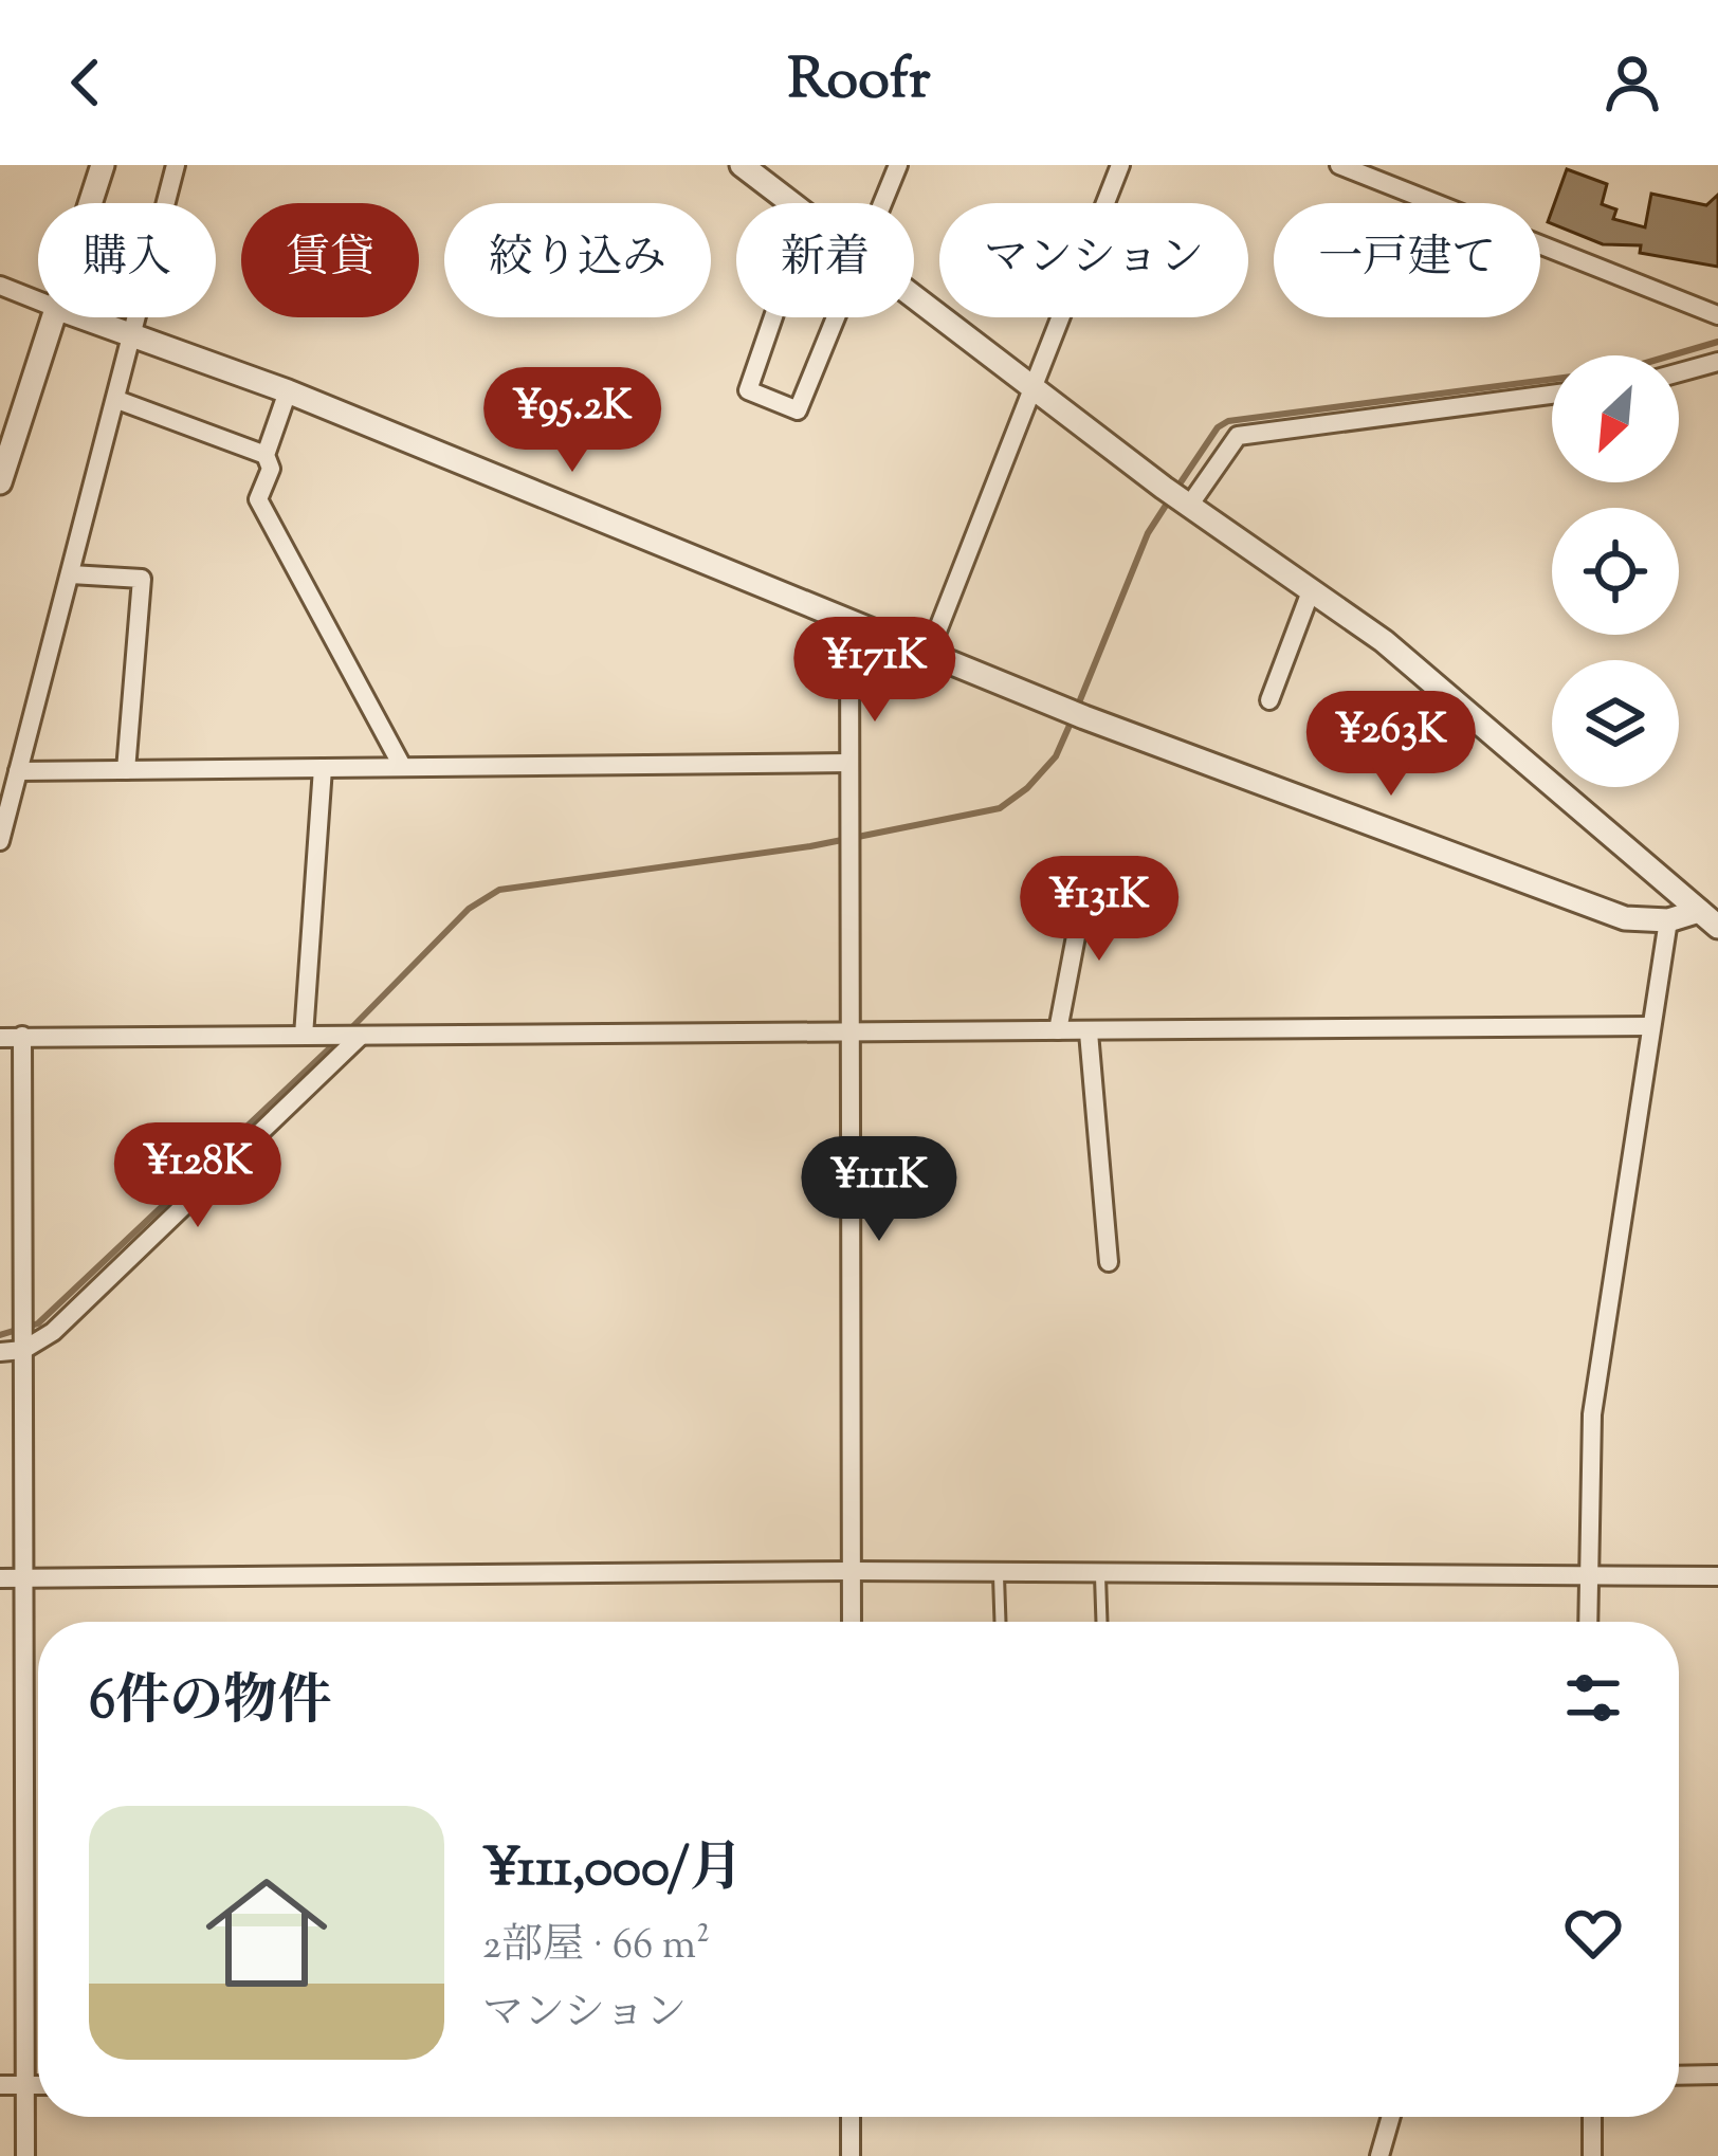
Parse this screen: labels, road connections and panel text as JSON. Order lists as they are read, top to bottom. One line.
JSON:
{"north":"bottom left","page":{"header":"Roofr","chip":["購入","賃貸","絞り込み","新着","マンション","一戸建て"],"price":["¥95.2K","¥171K","¥263K","¥131K","¥128K","¥111K"],"heading":"6件の物件","list":[{"name":"¥111,000/月","note":"2部屋 · 66 m² · マンション"}]}}
